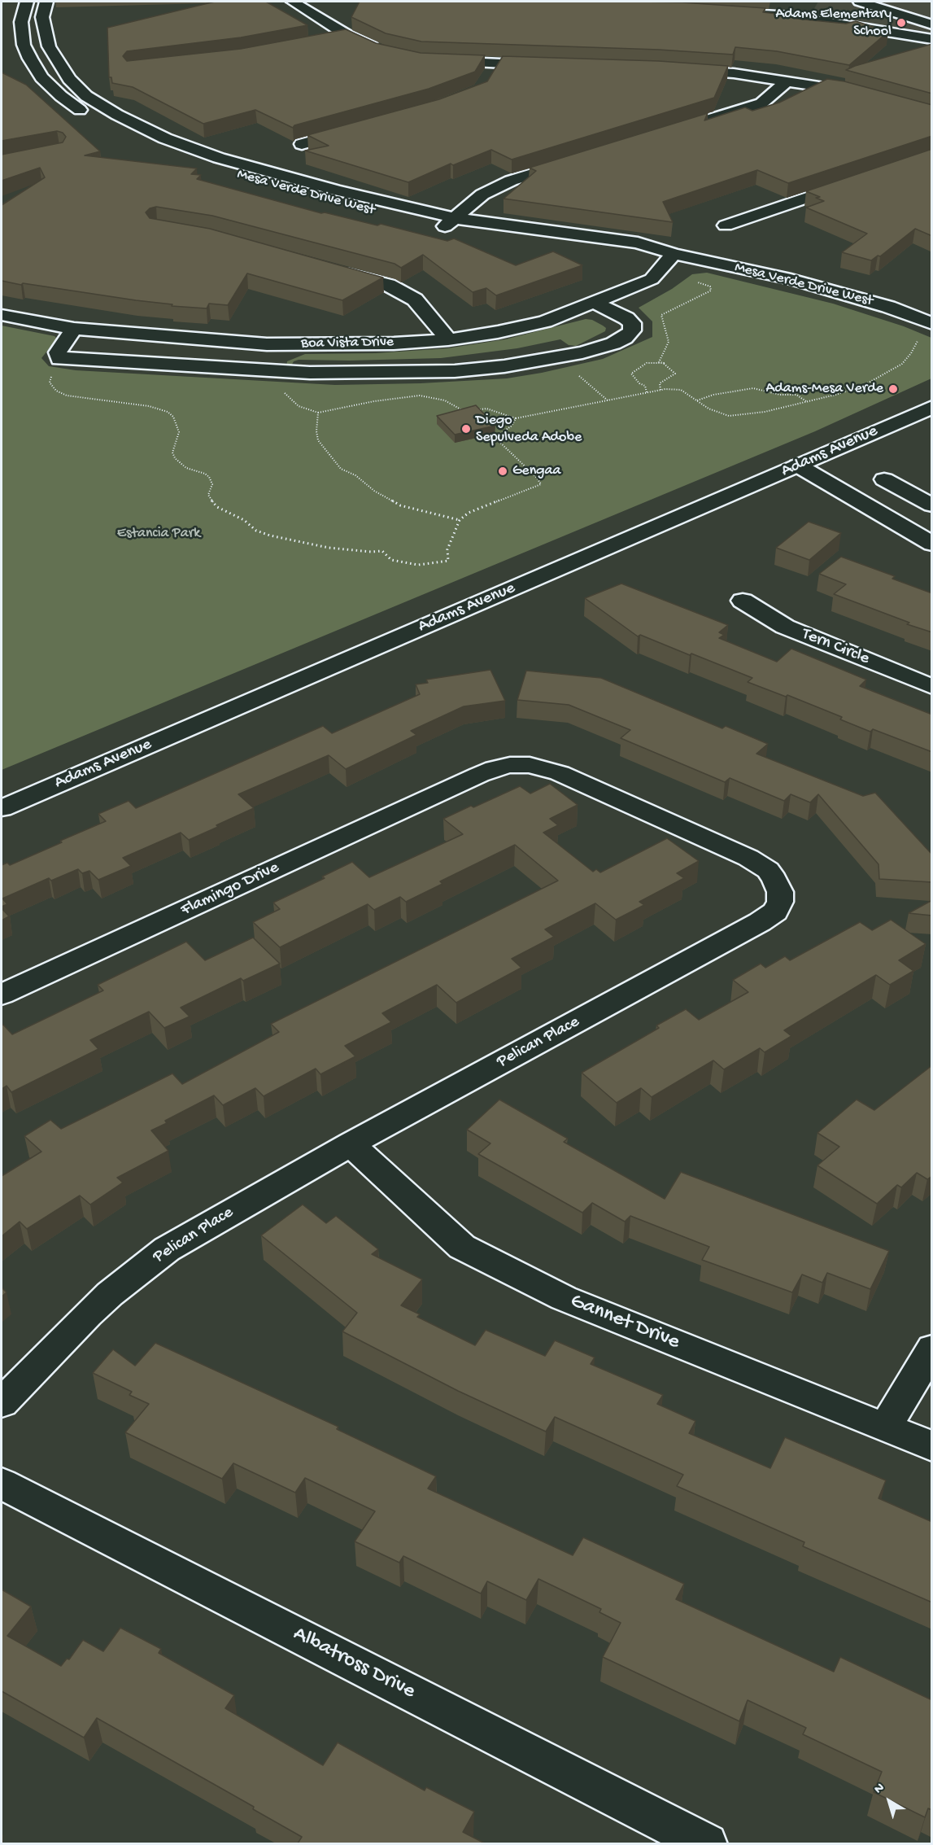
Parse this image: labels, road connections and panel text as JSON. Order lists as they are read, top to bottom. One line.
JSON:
{"streets":{"street":["Mesa Verde Drive West","Boa Vista Drive","Adams Avenue","Tern Circle","Flamingo Drive","Pelican Place","Gannet Drive","Albatross Drive"]},"crossings":[["Mesa Verde Drive West","Boa Vista Drive"],["Flamingo Drive","Pelican Place"],["Pelican Place","Gannet Drive"]],"parks":["Estancia Park"],"places":["Adams Elementary School","Adams-Mesa Verde","Diego Sepulveda Adobe","Gengaa"],"north":"top left"}
